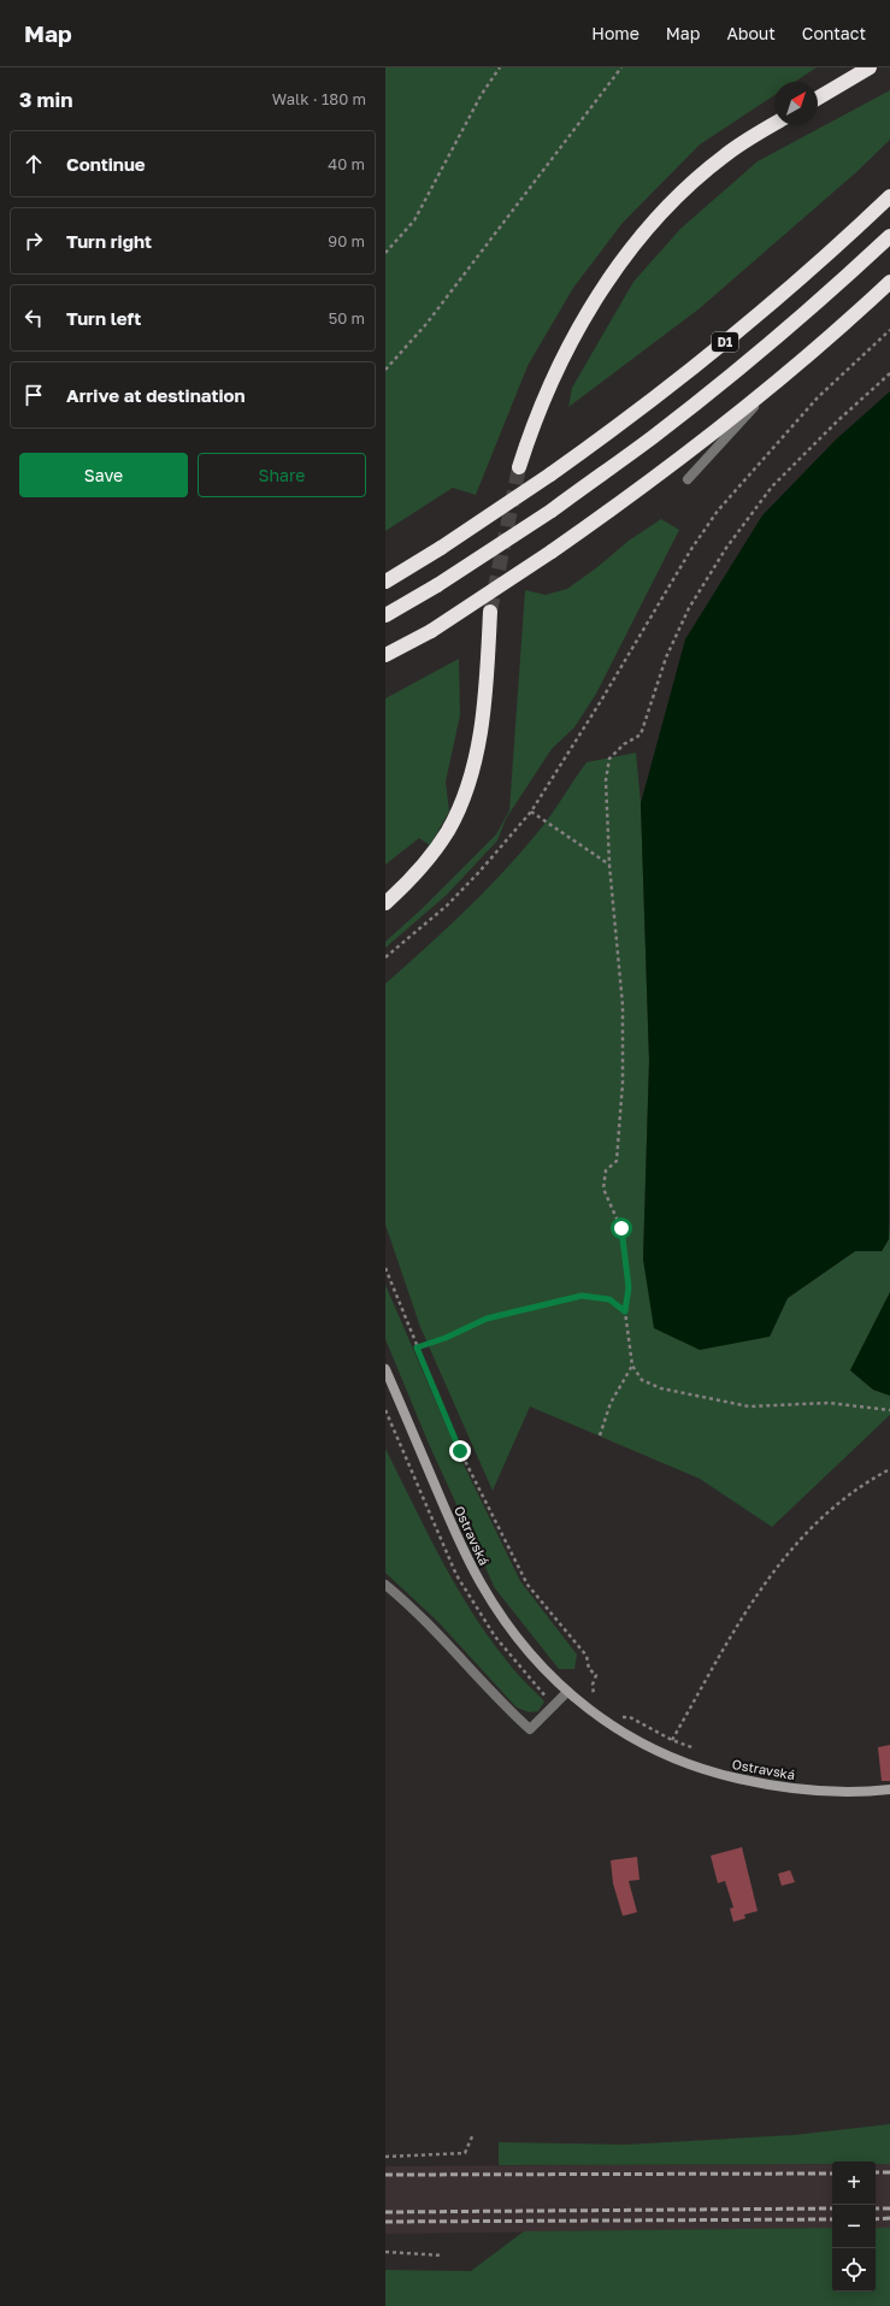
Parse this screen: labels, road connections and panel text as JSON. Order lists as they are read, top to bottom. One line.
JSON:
{"streets":{"highway":["D1"],"main road":["Ostravská"]},"north":"top right","page":{"header":"Map","nav":["Home","Map","About","Contact"],"heading":["3 min","Walk · 180 m"],"list":[["Continue","40 m"],["Turn right","90 m"],["Turn left","50 m"],"Arrive at destination"],"buttons":["Save","Share"],"map_buttons":["+","−"]}}
